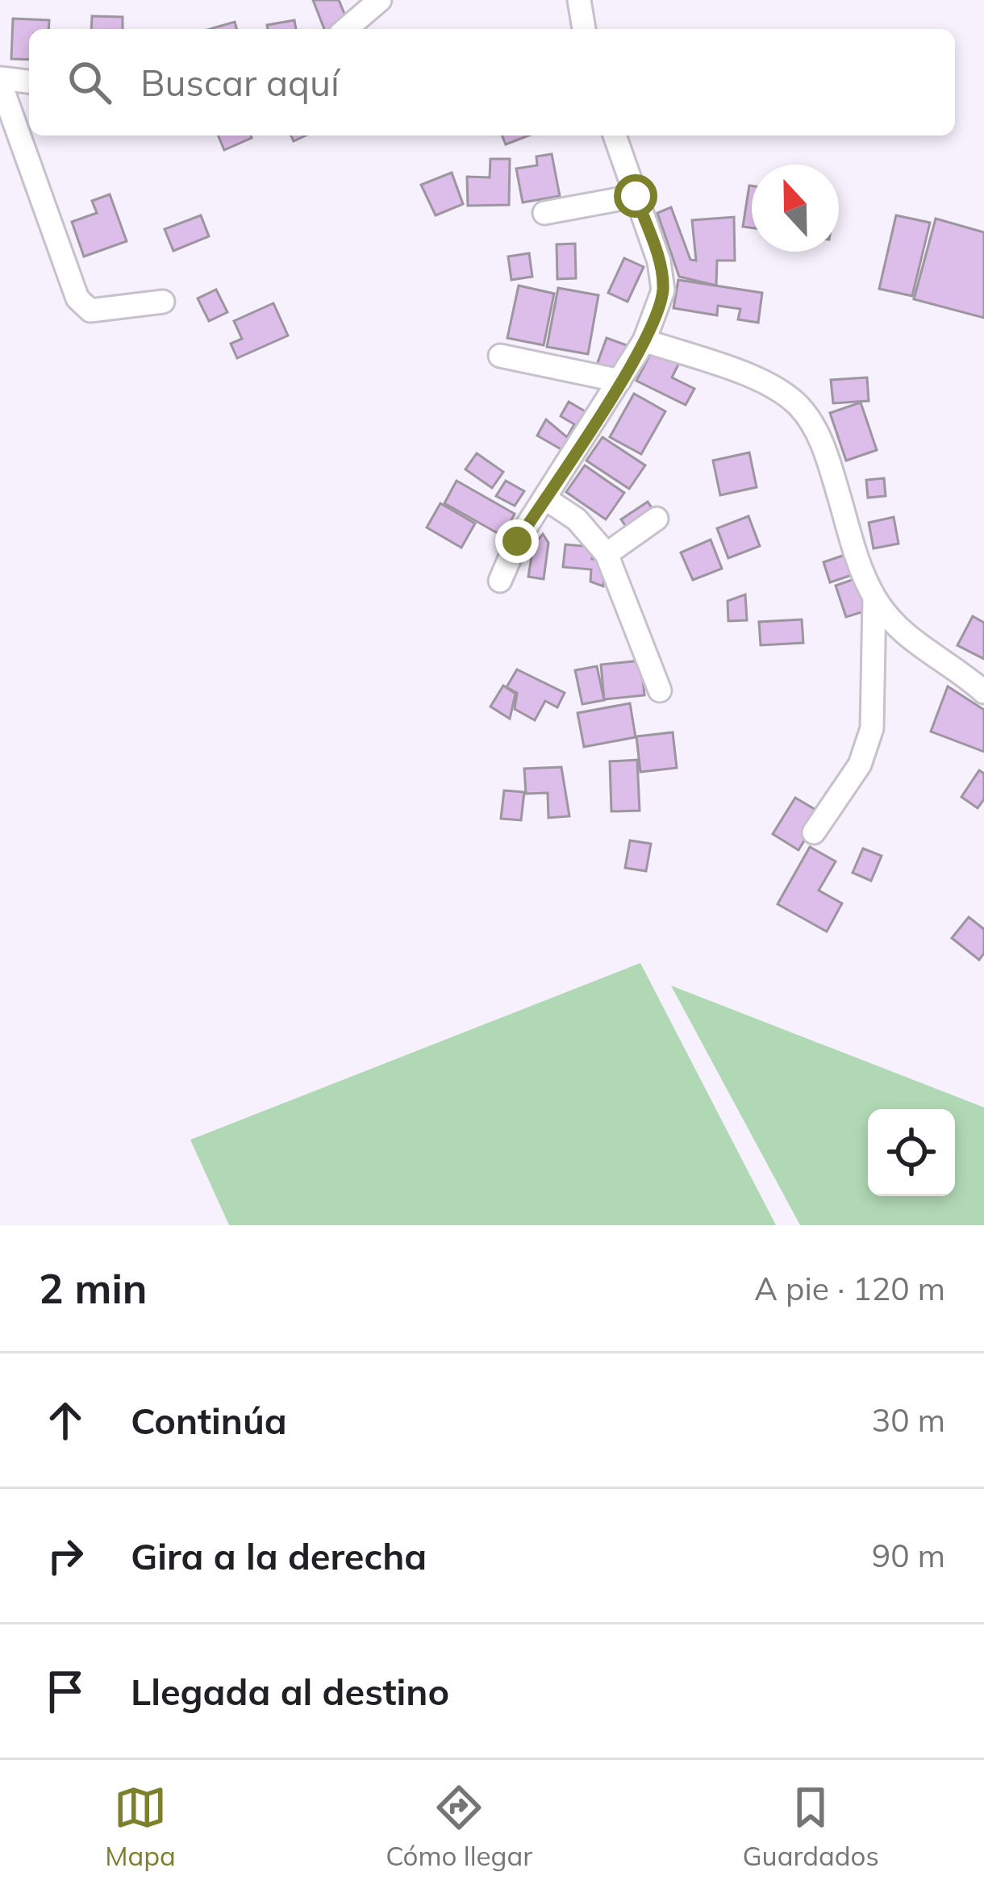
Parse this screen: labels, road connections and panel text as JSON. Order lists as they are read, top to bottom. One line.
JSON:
{"north":"top","page":{"search":"Buscar aquí","heading":["2 min","A pie · 120 m"],"list":[["Continúa","30 m"],["Gira a la derecha","90 m"],"Llegada al destino"],"nav":["Mapa","Cómo llegar","Guardados"]}}
